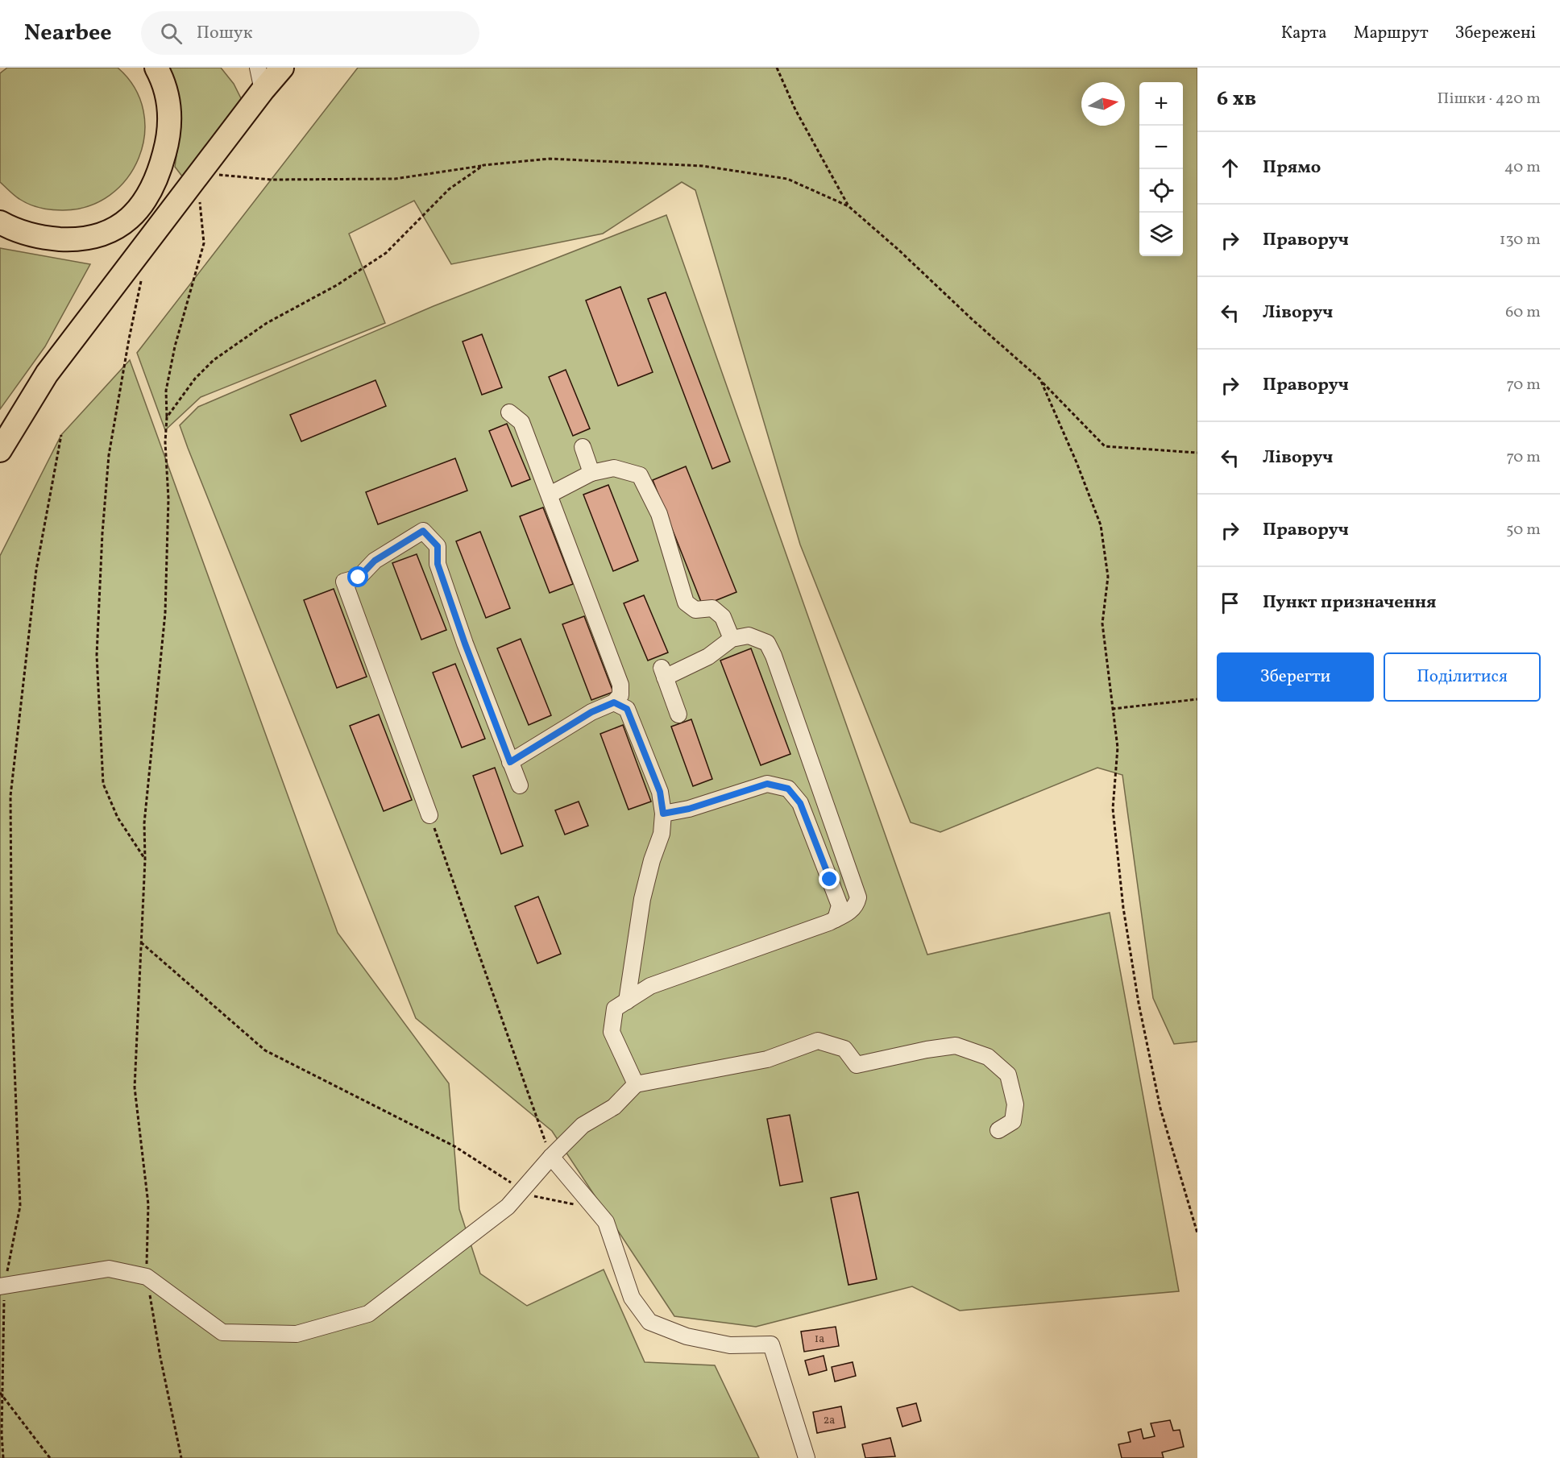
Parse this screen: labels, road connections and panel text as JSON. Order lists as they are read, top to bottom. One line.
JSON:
{"house_numbers":["1а","2а"],"north":"right","page":{"header":"Nearbee","search":"Пошук","nav":["Карта","Маршрут","Збережені"],"heading":["6 хв","Пішки · 420 m"],"map_buttons":["+","−"],"list":[["Прямо","40 m"],["Праворуч","130 m"],["Ліворуч","60 m"],["Праворуч","70 m"],["Ліворуч","70 m"],["Праворуч","50 m"],"Пункт призначення"],"buttons":["Зберегти","Поділитися"]}}
